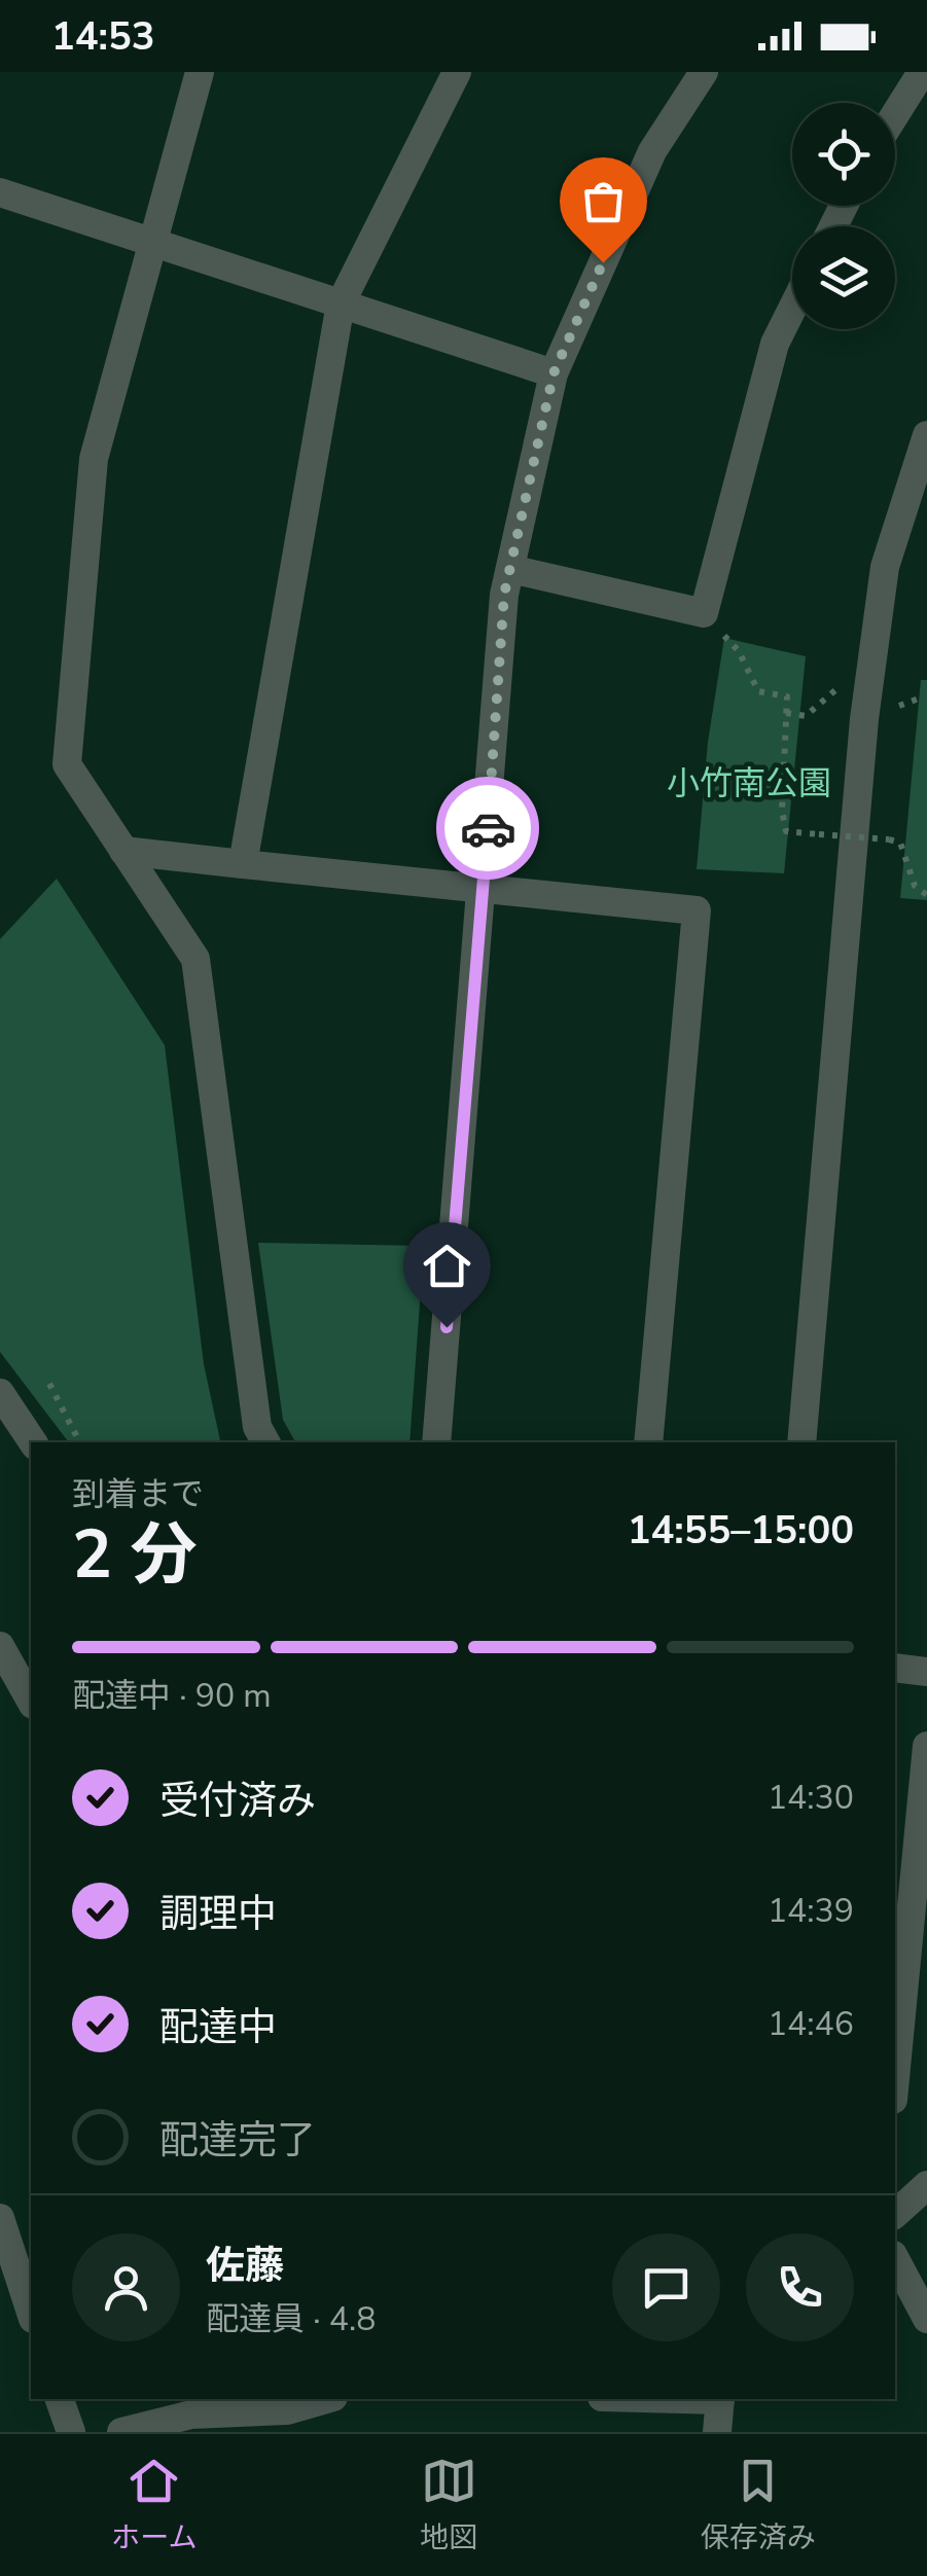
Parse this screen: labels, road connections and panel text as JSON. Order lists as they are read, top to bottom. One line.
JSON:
{"parks":["小竹南公園"],"page":{"status":"14:53","heading":["2 分","到着まで","14:55–15:00"],"panel":["佐藤","配達員 · 4.8"],"bar":"配達中 · 90 m","list":[["受付済み","14:30"],["調理中","14:39"],["配達中","14:46"],"配達完了"],"tabs":["ホーム","地図","保存済み"]}}
